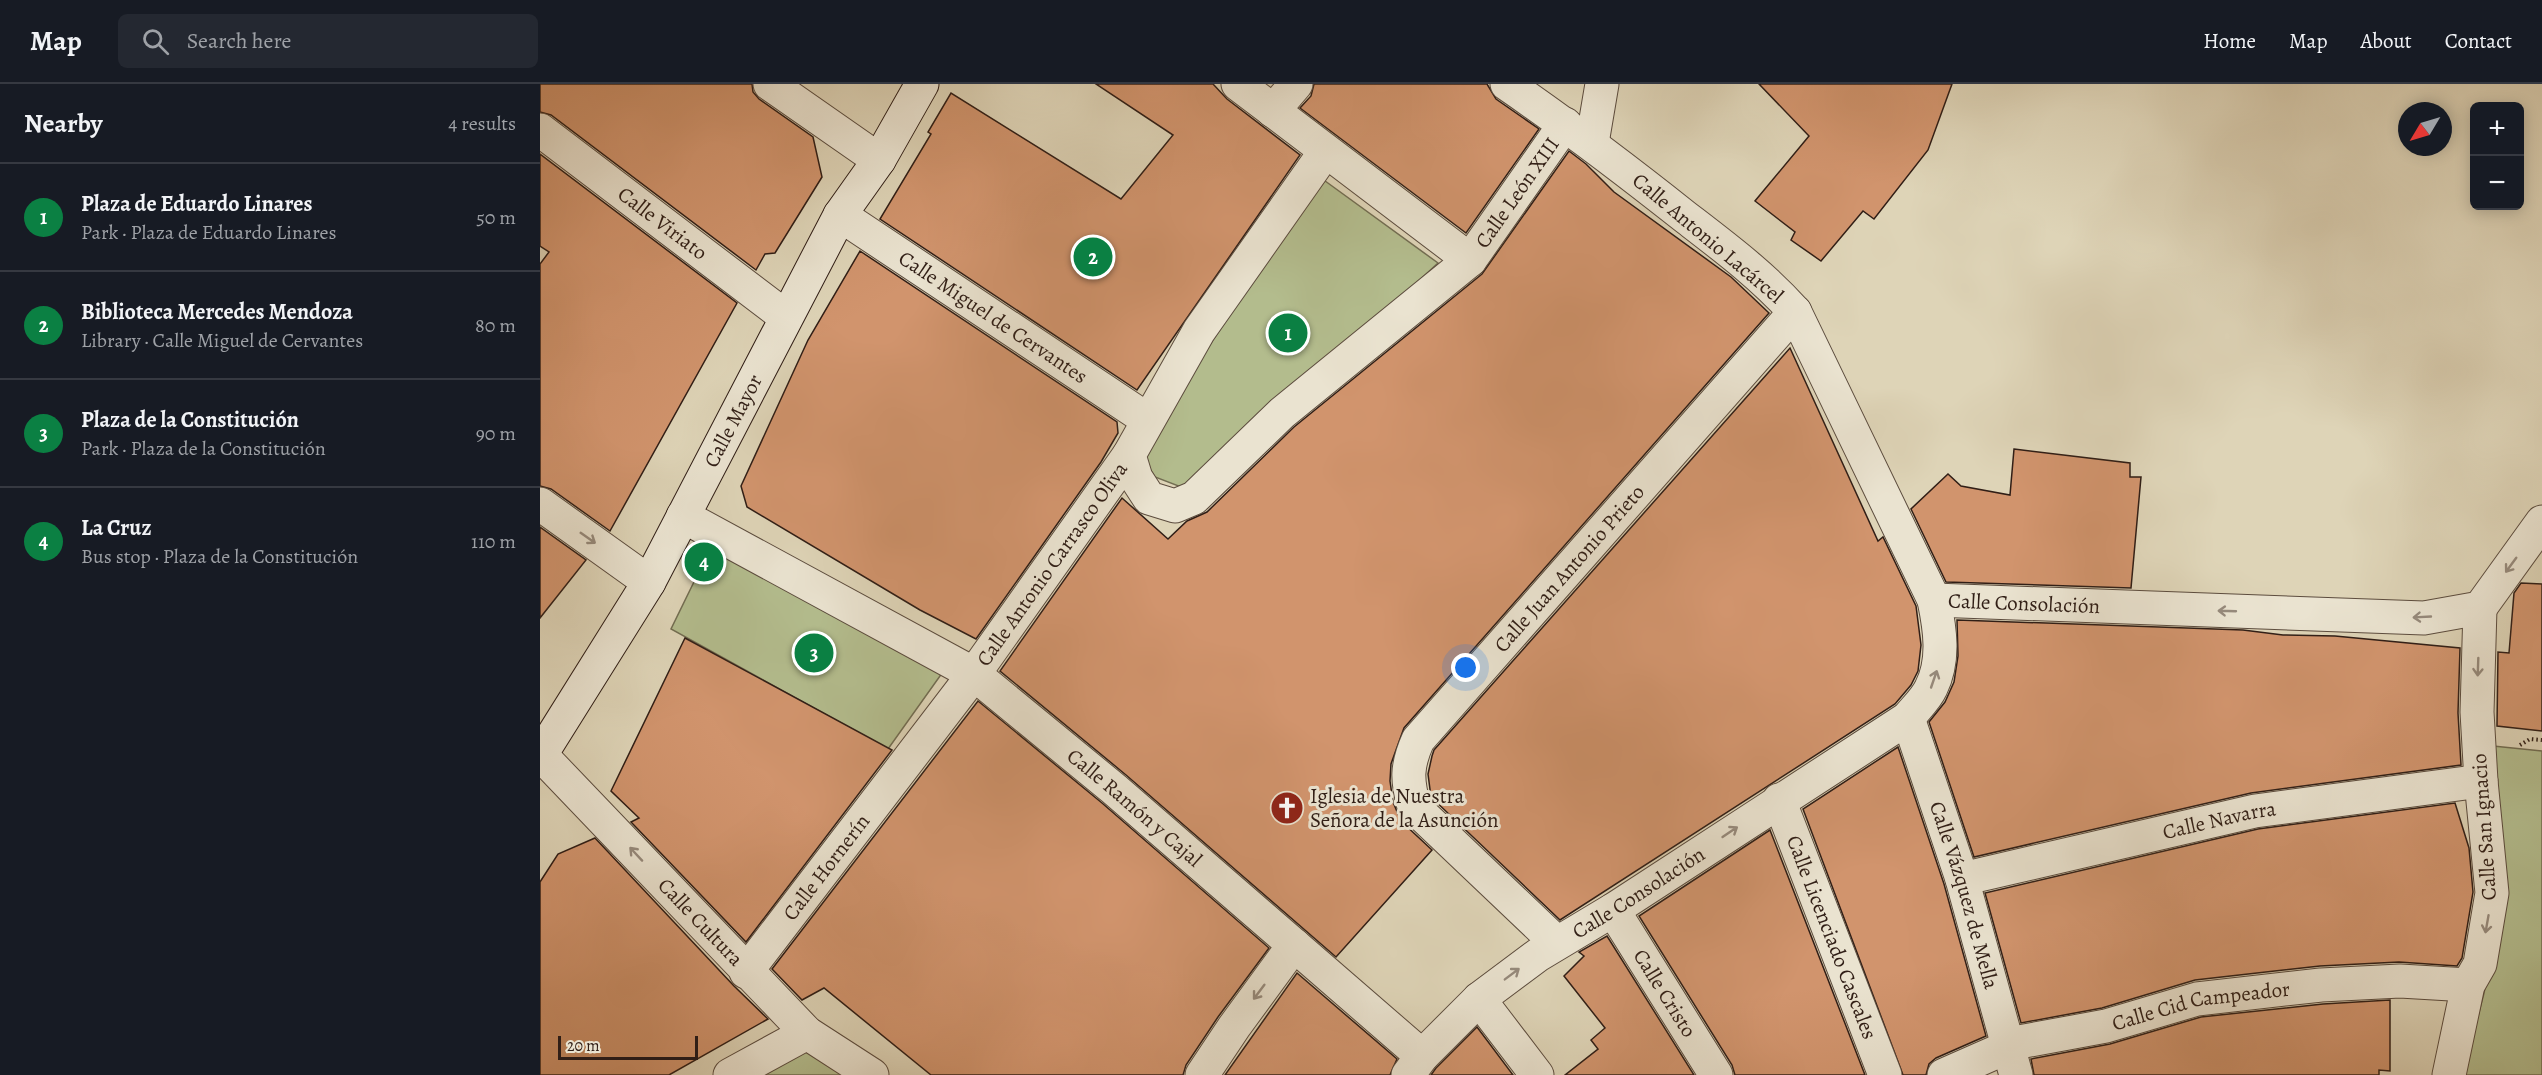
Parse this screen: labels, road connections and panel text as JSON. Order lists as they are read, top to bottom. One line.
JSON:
{"streets":{"street":["Calle León XIII","Calle Viriato","Calle Antonio Lacárcel","Calle Miguel de Cervantes","Calle Mayor","Calle Antonio Carrasco Oliva","Calle Juan Antonio Prieto","Calle Consolación","Calle Ramón y Cajal","Calle Navarra","Calle San Ignacio","Calle Hornerín","Calle Vázquez de Mella","Calle Cultura","Calle Licenciado Cascales","Calle Cristo","Calle Cid Campeador"]},"crossings":[["Calle León XIII","Calle Antonio Lacárcel"],["Calle León XIII","Calle Antonio Carrasco Oliva"],["Calle Viriato","Calle Mayor"],["Calle Antonio Lacárcel","Calle Juan Antonio Prieto"],["Calle Antonio Lacárcel","Calle Consolación"],["Calle Miguel de Cervantes","Calle Mayor"],["Calle Miguel de Cervantes","Calle Antonio Carrasco Oliva"],["Calle Mayor","Calle Ramón y Cajal"],["Calle Mayor","Calle Cultura"],["Calle Antonio Carrasco Oliva","Calle Ramón y Cajal"],["Calle Antonio Carrasco Oliva","Calle Hornerín"],["Calle Juan Antonio Prieto","Calle Consolación"],["Calle Consolación","Calle Ramón y Cajal"],["Calle Consolación","Calle San Ignacio"],["Calle Consolación","Calle Vázquez de Mella"],["Calle Consolación","Calle Licenciado Cascales"],["Calle Consolación","Calle Cristo"],["Calle Navarra","Calle San Ignacio"],["Calle Navarra","Calle Vázquez de Mella"],["Calle San Ignacio","Calle Cid Campeador"],["Calle Hornerín","Calle Cultura"],["Calle Vázquez de Mella","Calle Cid Campeador"]],"one_way":["Calle San Ignacio","Calle Cultura"],"places":{"church":["Iglesia de Nuestra Señora de la Asunción"]},"scale_bar":"20 m","north":"bottom left","page":{"header":"Map","search":"Search here","nav":["Home","Map","About","Contact"],"heading":["Nearby","4 results"],"map_buttons":["+","−"],"list":[{"mark":"1","name":"Plaza de Eduardo Linares","note":"Park · Plaza de Eduardo Linares","value":"50 m"},{"mark":"2","name":"Biblioteca Mercedes Mendoza","note":"Library · Calle Miguel de Cervantes","value":"80 m"},{"mark":"3","name":"Plaza de la Constitución","note":"Park · Plaza de la Constitución","value":"90 m"},{"mark":"4","name":"La Cruz","note":"Bus stop · Plaza de la Constitución","value":"110 m"}],"pins":["2","1","4","3"],"scale":"20 m"}}
